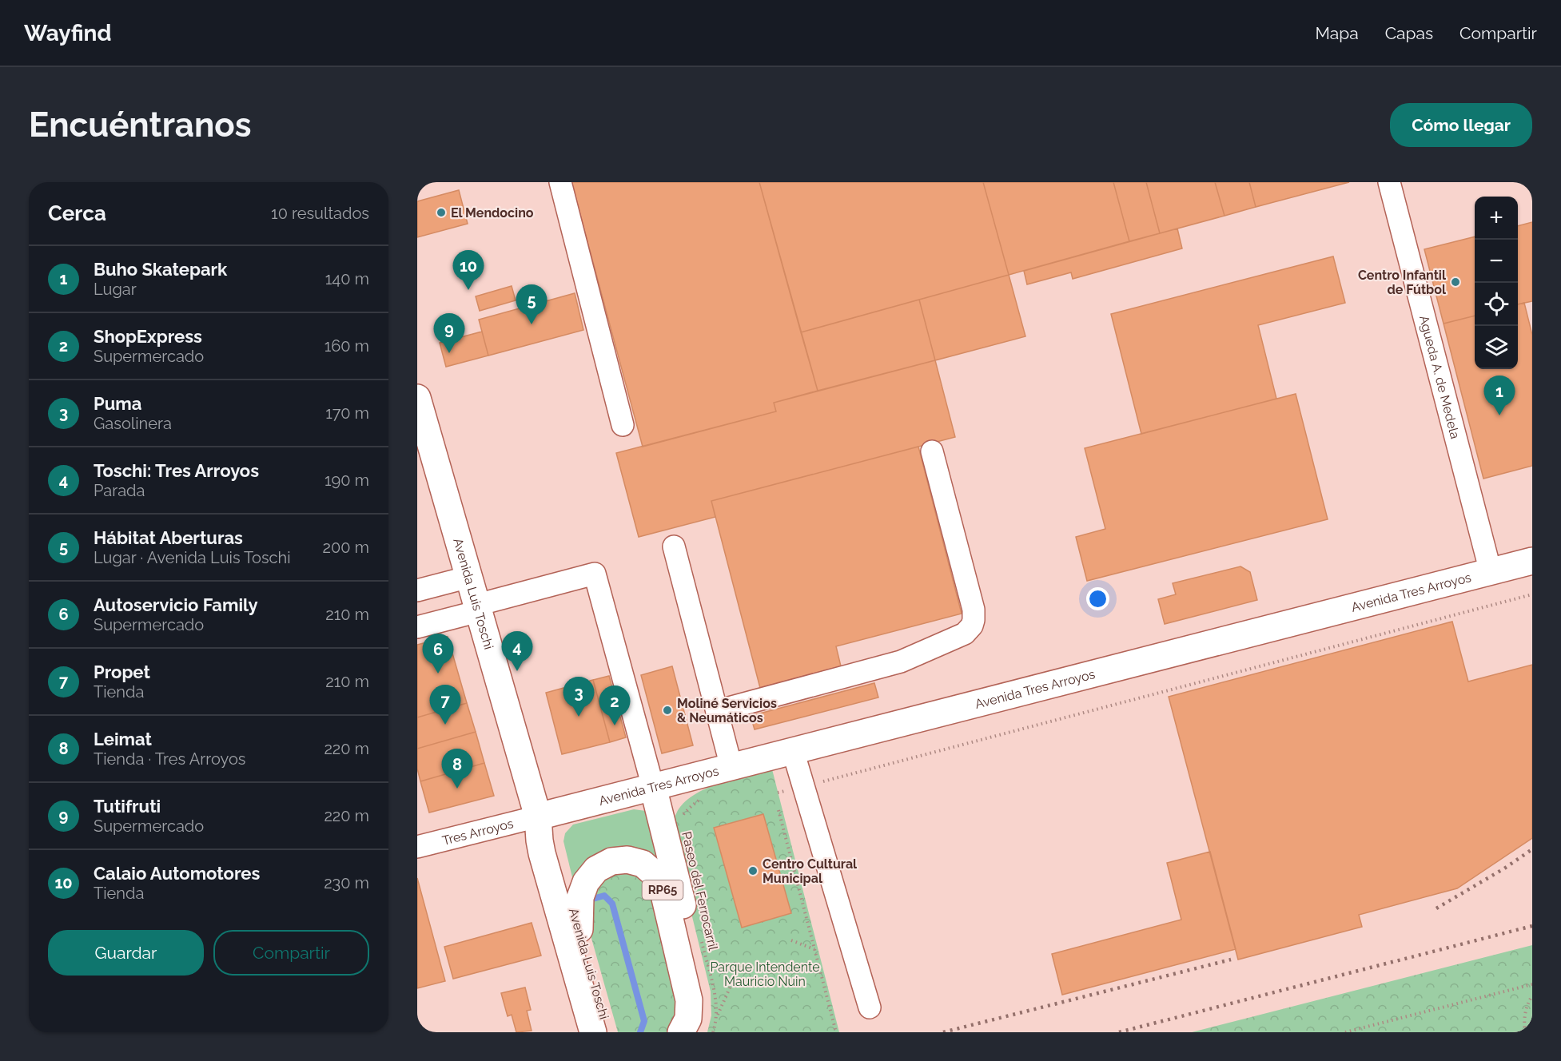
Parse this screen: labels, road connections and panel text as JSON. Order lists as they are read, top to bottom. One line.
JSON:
{"streets":{"main road":["Avenida Tres Arroyos","Avenida Luis Toschi","RP65"],"street":["Agueda A. de Medela","Tres Arroyos"],"path":["Paseo del Ferrocarril"]},"crossings":[["Agueda A. de Medela","Avenida Tres Arroyos"],["Avenida Tres Arroyos","Avenida Luis Toschi"],["Avenida Tres Arroyos","Tres Arroyos"],["Avenida Luis Toschi","Tres Arroyos"],["Avenida Luis Toschi","RP65"]],"parks":["Parque Intendente Mauricio Nuin"],"places":["El Mendocino","Centro Infantil de Fútbol","Moliné Servicios & Neumáticos","Centro Cultural Municipal"],"page":{"header":"Wayfind","nav":["Mapa","Capas","Compartir"],"buttons":["Cómo llegar",["Guardar","Compartir"]],"title":"Encuéntranos","heading":["Cerca","10 resultados"],"map_buttons":["+","−"],"list":[{"mark":"1","name":"Buho Skatepark","note":"Lugar","value":"140 m"},{"mark":"2","name":"ShopExpress","note":"Supermercado","value":"160 m"},{"mark":"3","name":"Puma","note":"Gasolinera","value":"170 m"},{"mark":"4","name":"Toschi: Tres Arroyos","note":"Parada","value":"190 m"},{"mark":"5","name":"Hábitat Aberturas","note":"Lugar · Avenida Luis Toschi","value":"200 m"},{"mark":"6","name":"Autoservicio Family","note":"Supermercado","value":"210 m"},{"mark":"7","name":"Propet","note":"Tienda","value":"210 m"},{"mark":"8","name":"Leimat","note":"Tienda · Tres Arroyos","value":"220 m"},{"mark":"9","name":"Tutifruti","note":"Supermercado","value":"220 m"},{"mark":"10","name":"Calaio Automotores","note":"Tienda","value":"230 m"}],"pins":["10","5","9","1","4","6","3","7","2","8"]}}
